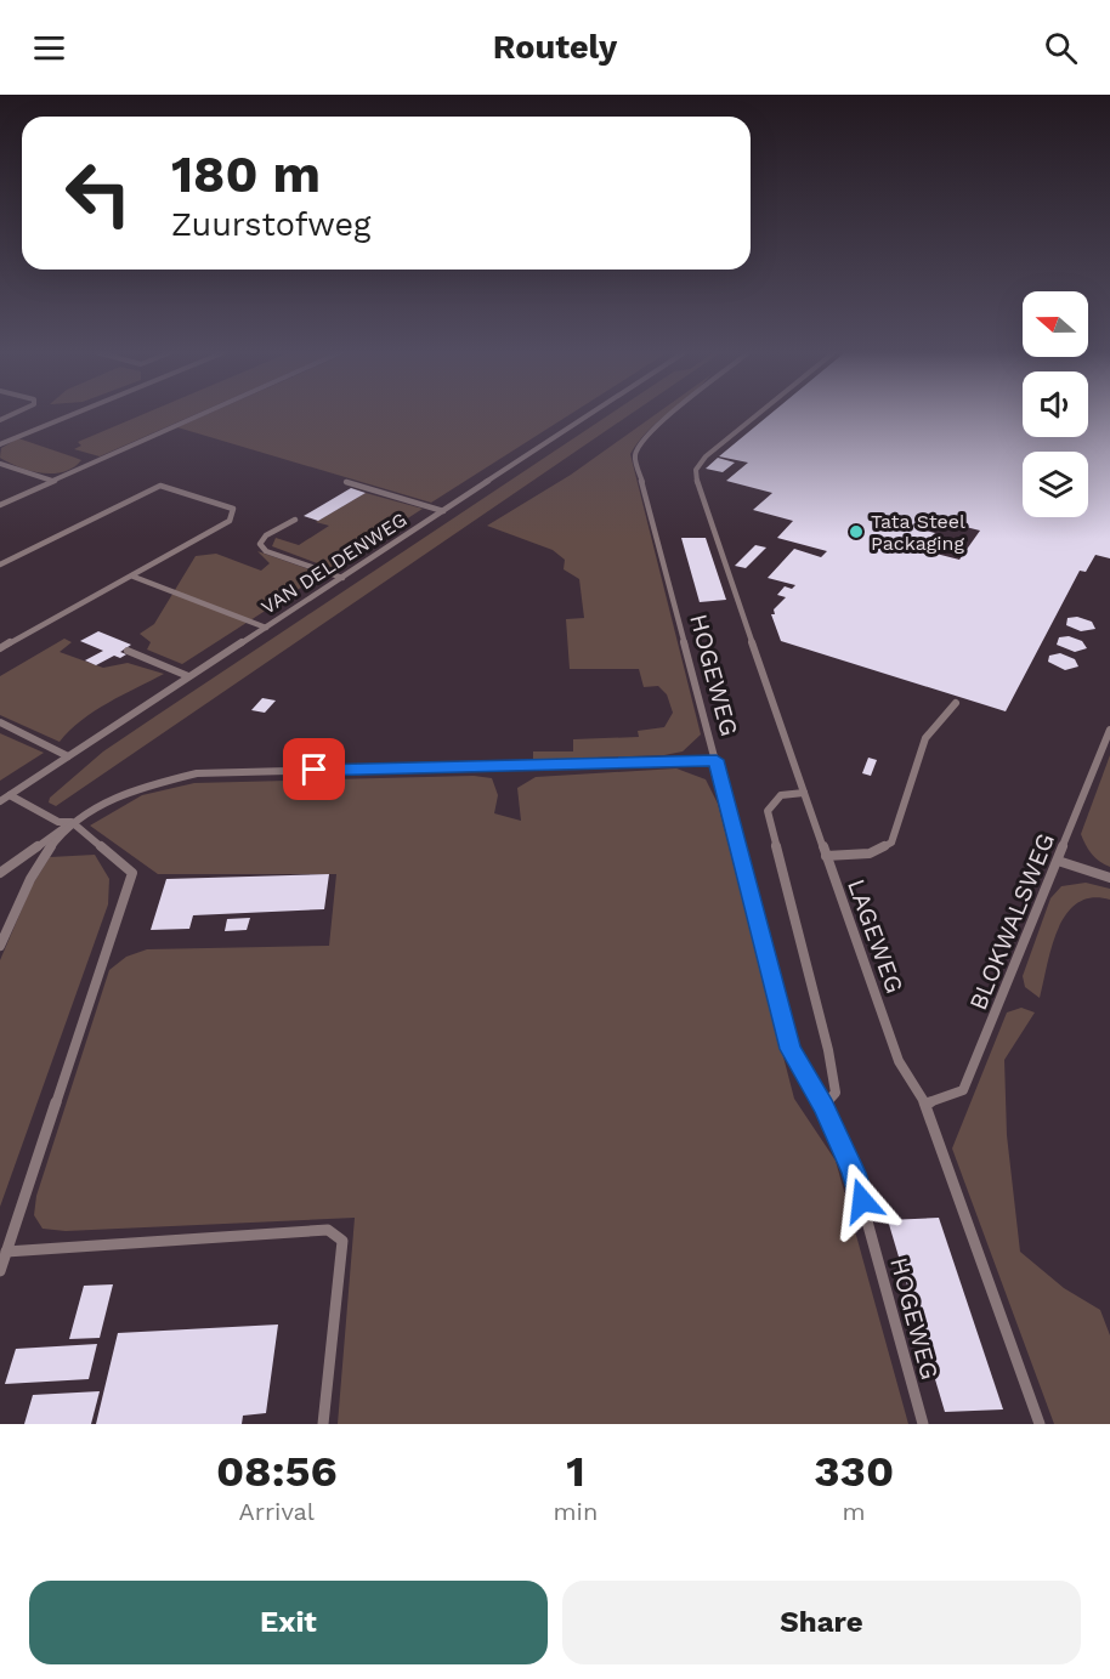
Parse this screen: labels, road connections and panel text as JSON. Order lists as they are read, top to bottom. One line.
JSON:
{"streets":{"lane":["VAN DELDENWEG","HOGEWEG","BLOKWALSWEG","LAGEWEG"]},"crossings":[["BLOKWALSWEG","LAGEWEG"]],"places":["Tata Steel Packaging"],"north":"left","page":{"header":"Routely","turn":["180 m","Zuurstofweg"],"eta":["08:56","Arrival","1","min","330","m"],"buttons":["Exit","Share"]}}
